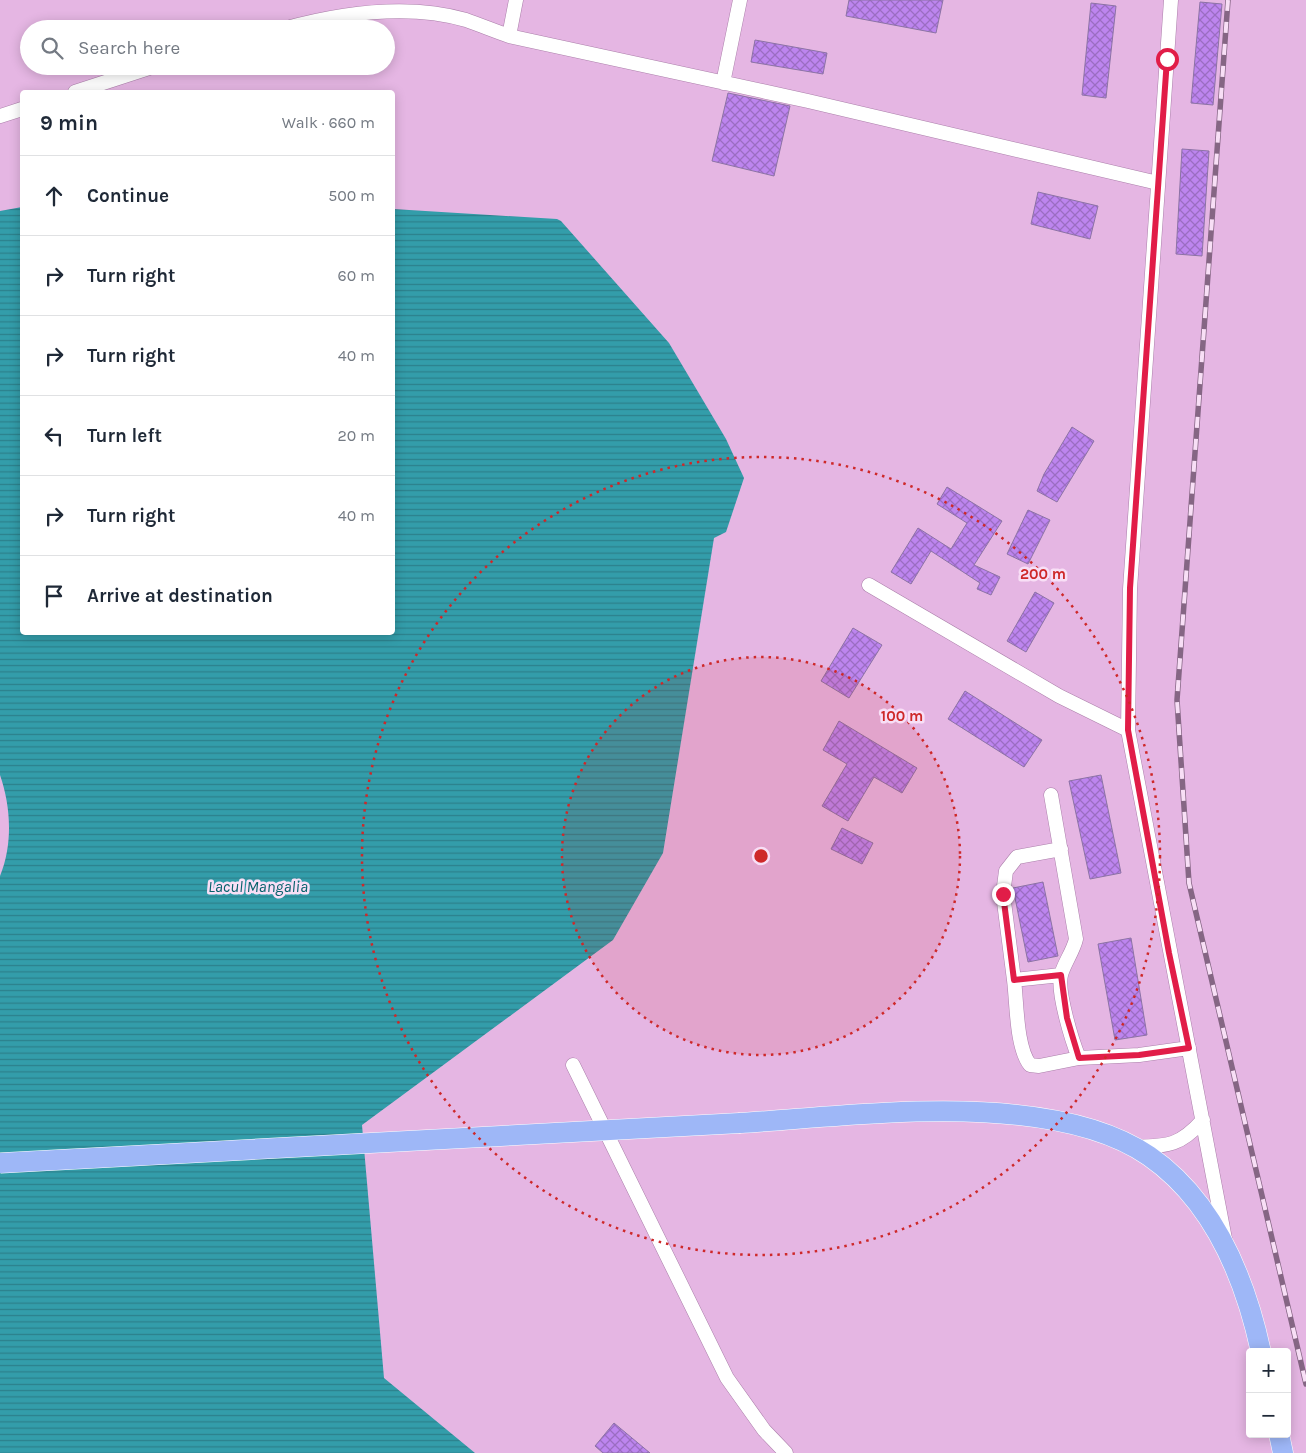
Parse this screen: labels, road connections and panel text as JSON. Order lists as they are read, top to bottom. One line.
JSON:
{"water":["Lacul Mangalia"],"page":{"search":"Search here","heading":["9 min","Walk · 660 m"],"list":[["Continue","500 m"],["Turn right","60 m"],["Turn right","40 m"],["Turn left","20 m"],["Turn right","40 m"],"Arrive at destination"],"map_buttons":["+","−"]},"rings":["200 m","100 m"]}
